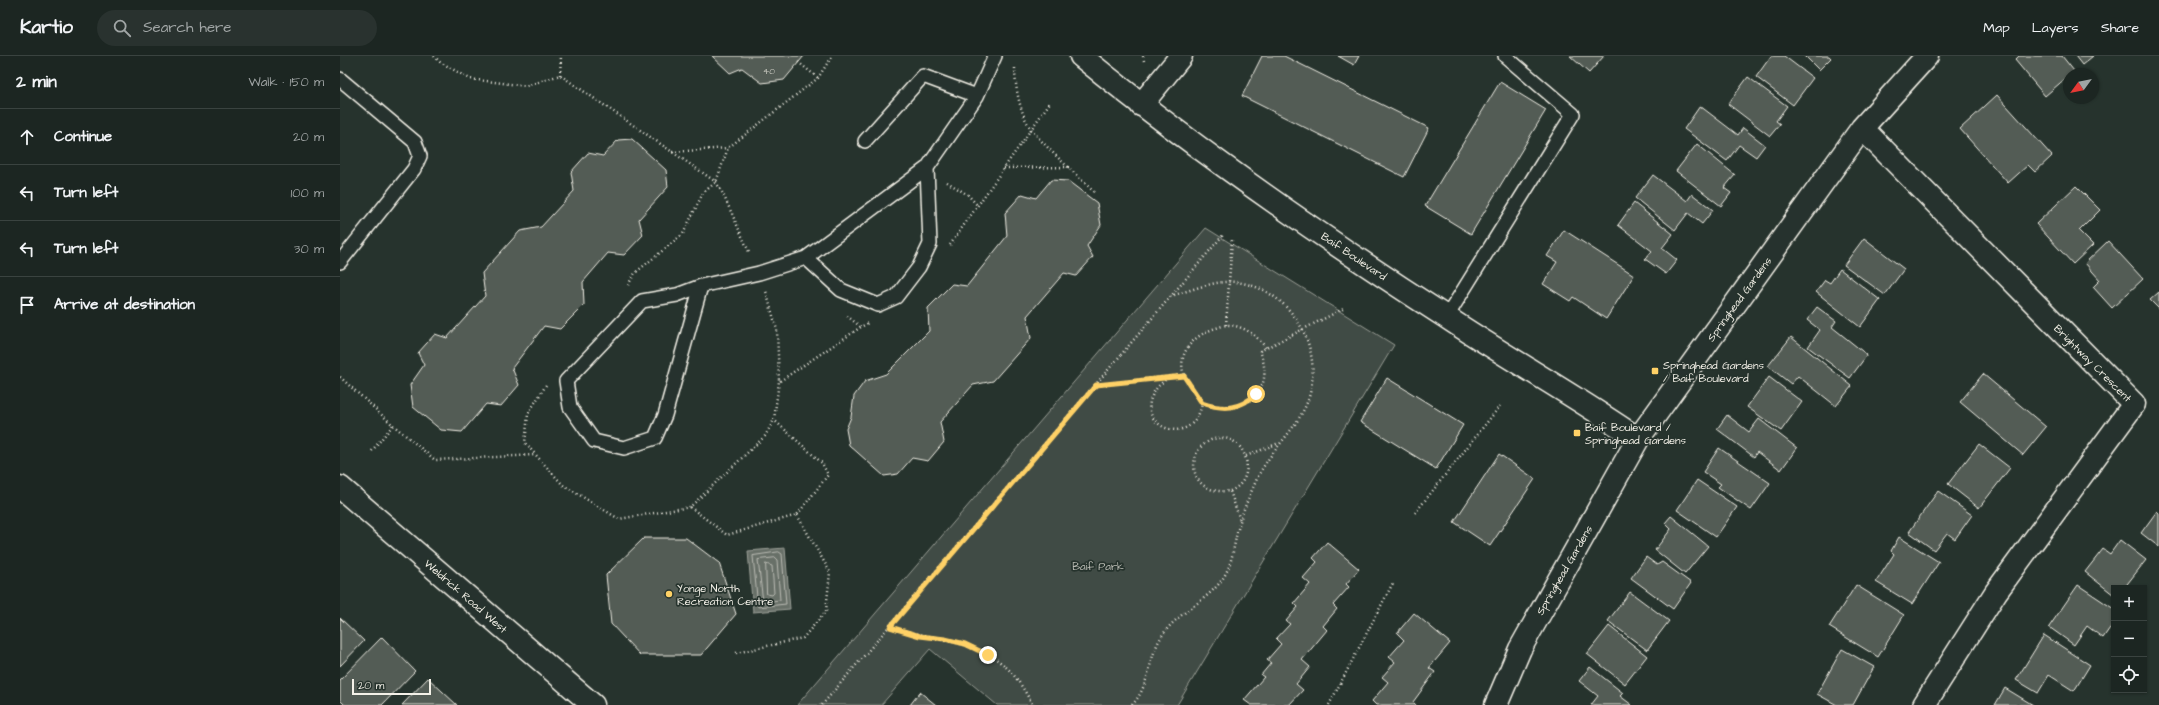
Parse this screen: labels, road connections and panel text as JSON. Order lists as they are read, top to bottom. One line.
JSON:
{"streets":{"street":["Baif Boulevard","Springhead Gardens","Brightway Crescent","Weldrick Road West"]},"crossings":[["Baif Boulevard","Springhead Gardens"],["Springhead Gardens","Brightway Crescent"]],"parks":["Baif Park"],"places":{"transit":["Springhead Gardens / Baif Boulevard","Baif Boulevard / Springhead Gardens"],"other":["Yonge North Recreation Centre"]},"house_numbers":["40"],"scale_bar":"20 m","north":"bottom left","page":{"header":"Kartio","search":"Search here","nav":["Map","Layers","Share"],"heading":["2 min","Walk · 150 m"],"list":[["Continue","20 m"],["Turn left","100 m"],["Turn left","30 m"],"Arrive at destination"],"map_buttons":["+","−"],"scale":"20 m"}}
